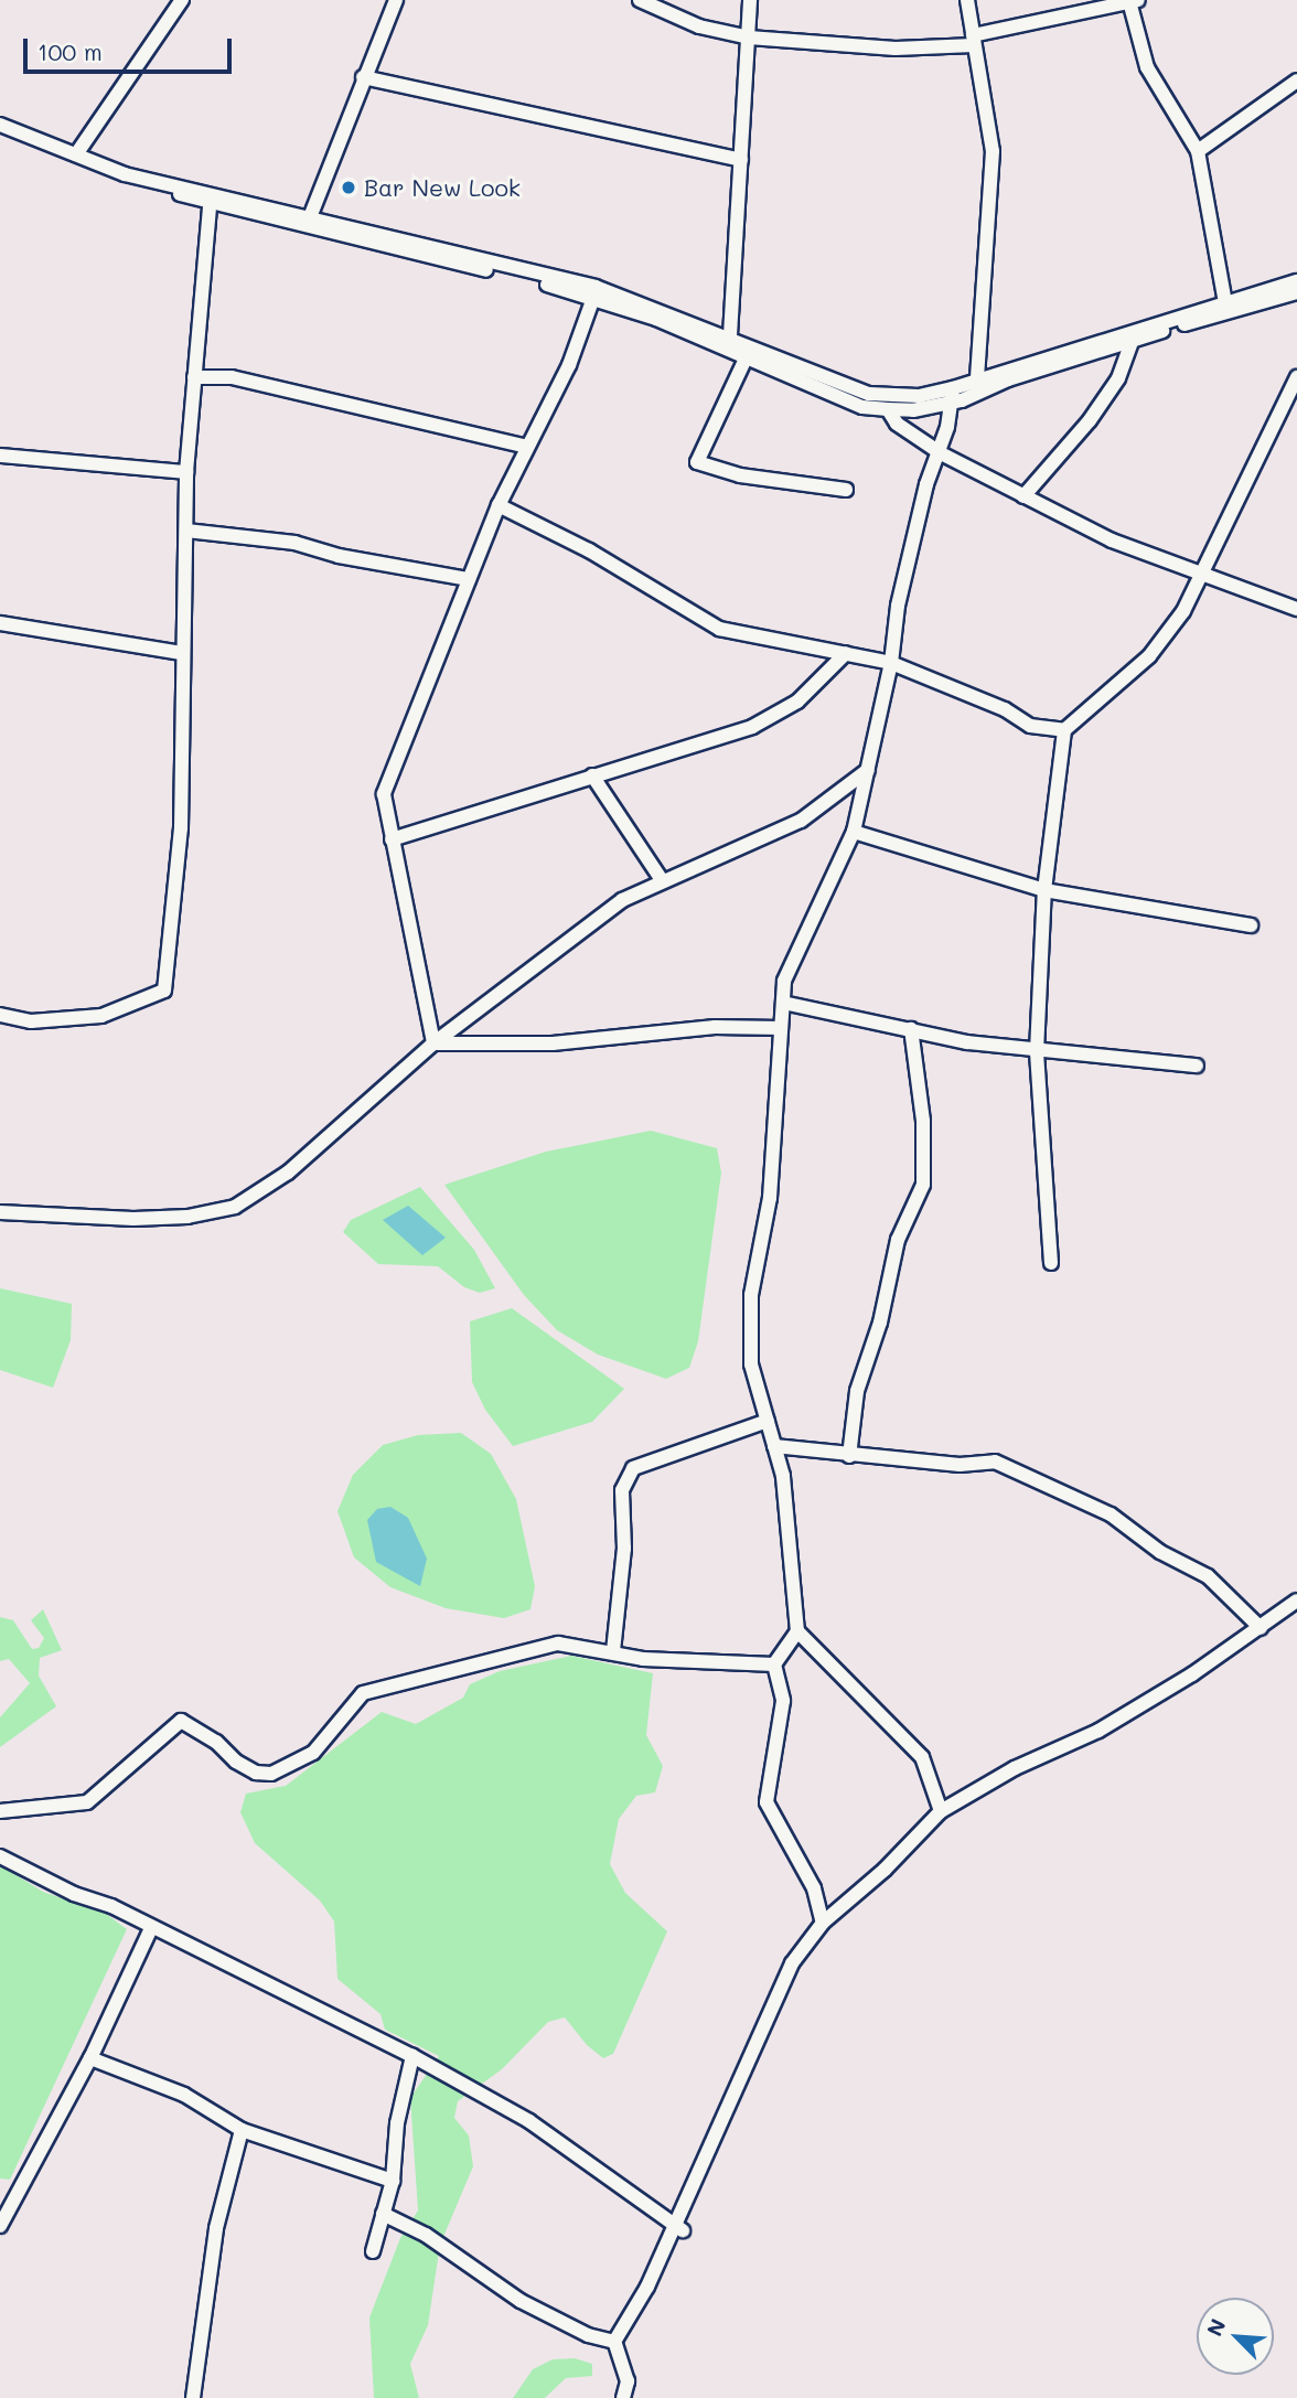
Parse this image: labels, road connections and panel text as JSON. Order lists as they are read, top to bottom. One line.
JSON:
{"places":["Bar New Look"],"scale_bar":"100 m","north":"top left"}
